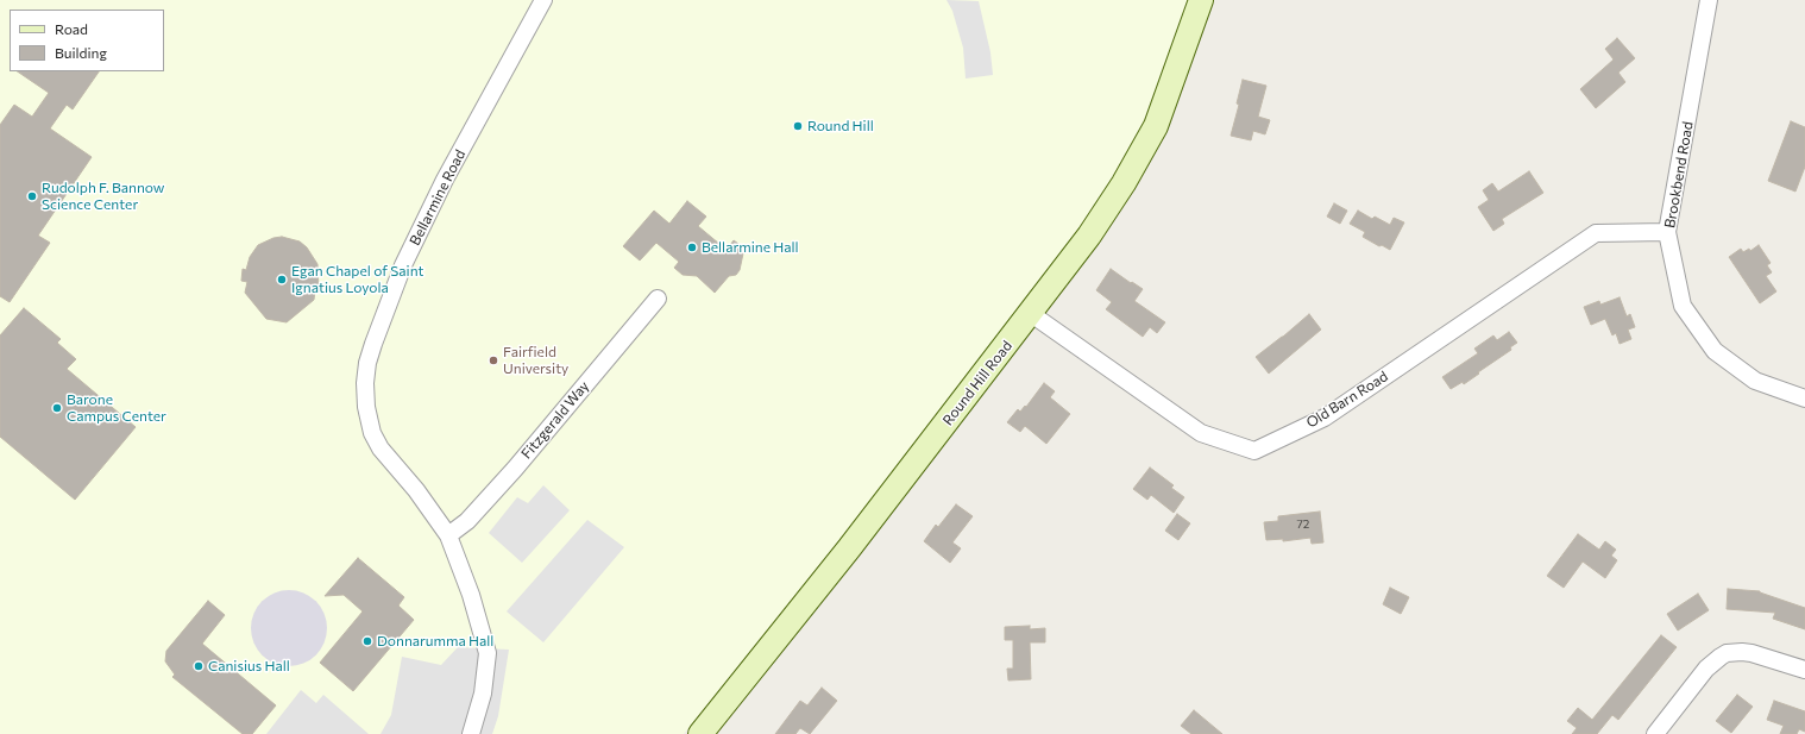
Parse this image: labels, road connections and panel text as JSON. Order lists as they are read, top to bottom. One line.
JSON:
{"streets":{"main road":["Round Hill Road"],"street":["Brookbend Road","Bellarmine Road","Old Barn Road","Fitzgerald Way"]},"crossings":[["Brookbend Road","Old Barn Road"],["Bellarmine Road","Fitzgerald Way"],["Round Hill Road","Old Barn Road"]],"places":["Round Hill","Rudolph F. Bannow Science Center","Bellarmine Hall","Egan Chapel of Saint Ignatius Loyola","Fairfield University","Barone Campus Center","Donnarumma Hall","Canisius Hall"],"house_numbers":["72"],"legend":["Road","Building"]}
